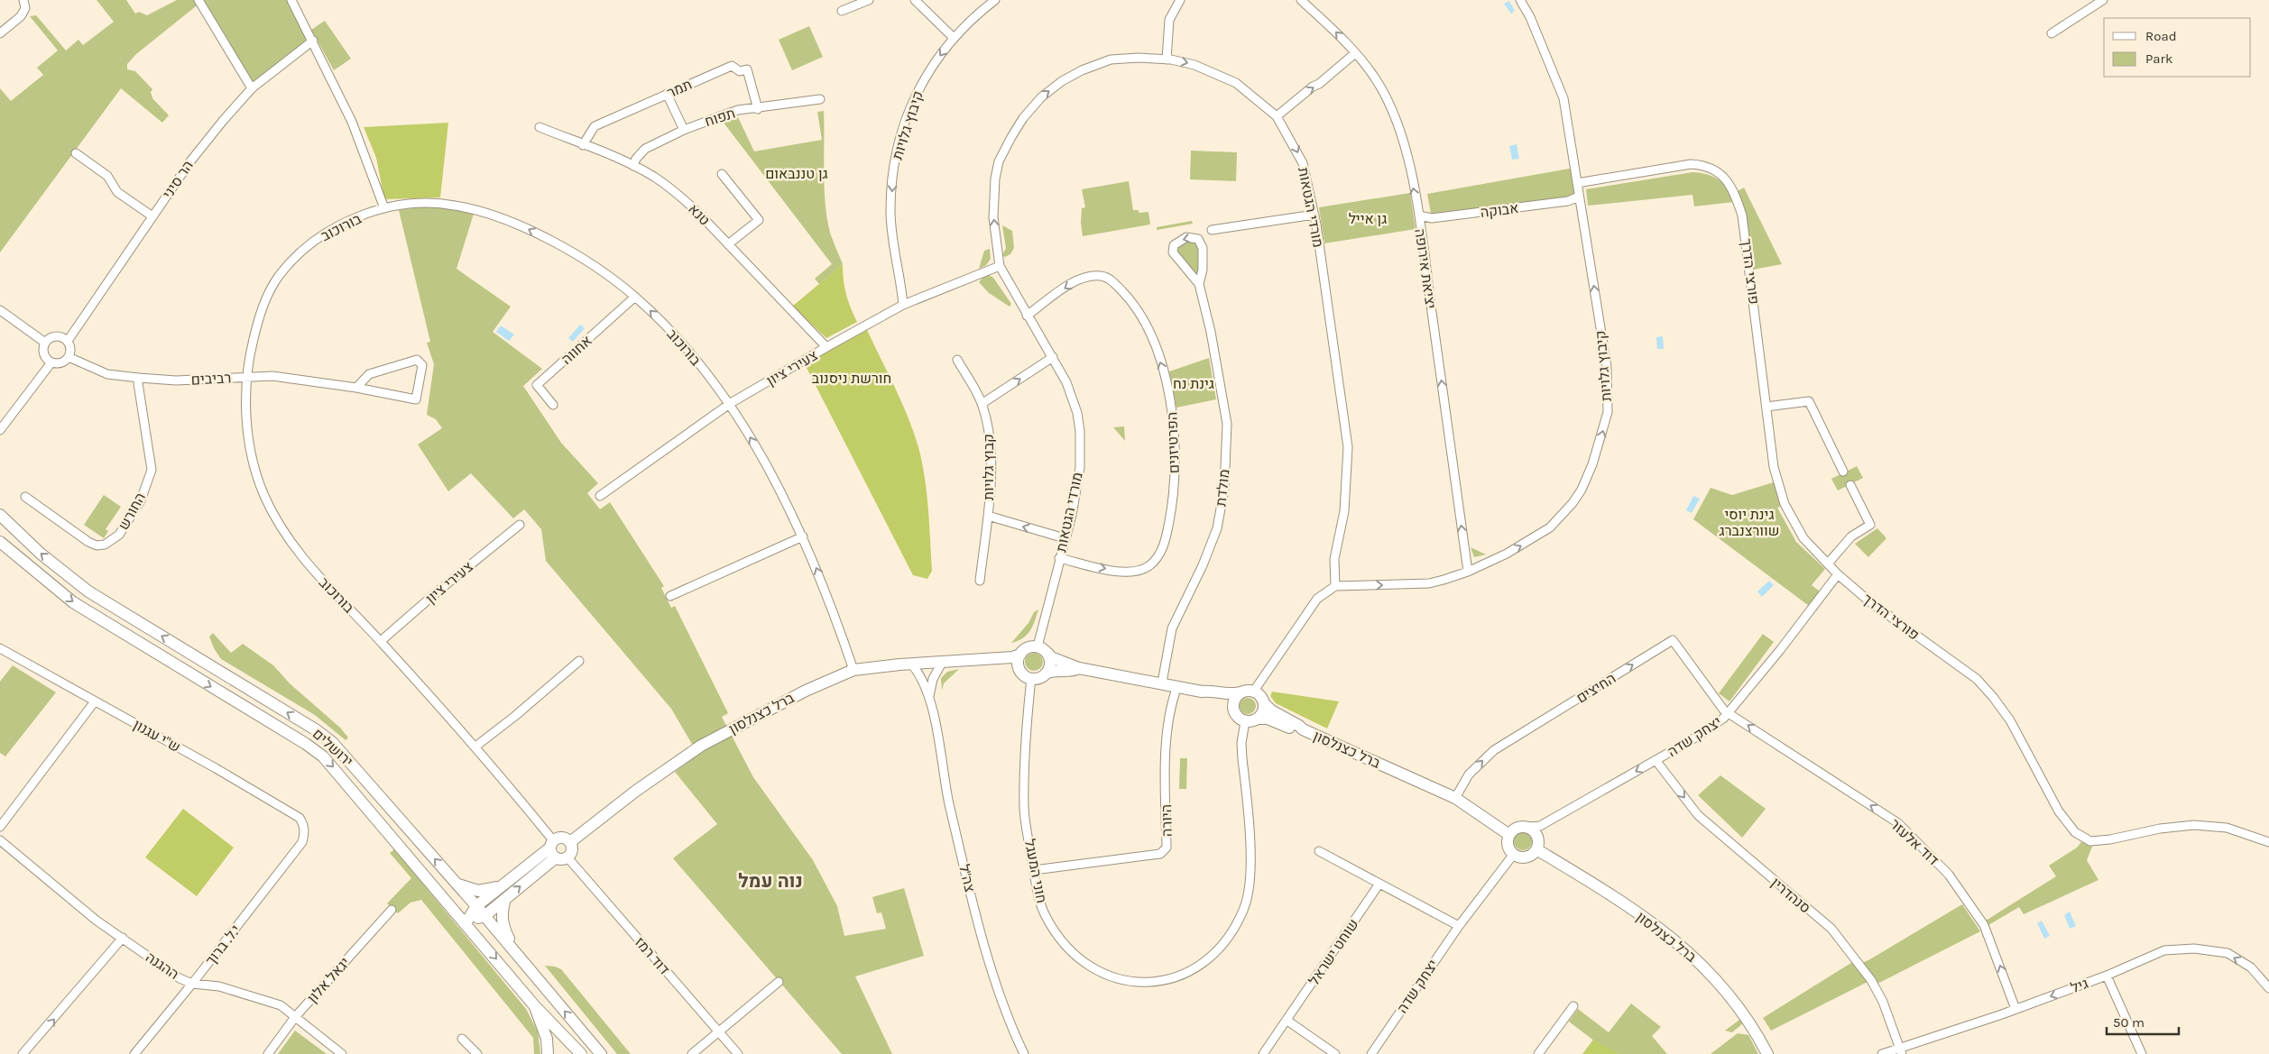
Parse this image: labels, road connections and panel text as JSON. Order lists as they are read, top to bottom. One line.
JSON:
{"streets":{"street":["תמר","תפוח","קיבוץ גלויות","הר סיני","מורדי הגטאות","אבוקה","טנא","בורוכוב","יציאת אירופה","פורצי הדרך","אחווה","צעירי ציון","רביבים","הפרטיזנים","קבוץ גלויות","מולדת","החורש","החיצים","ברל כצנלסון","ש\"י עגנון","יצחק שדה","ירושלים","היורה","דוד אלעזר","חוני המעגל","צה\"ל","סנהדרין","י.ל. ברוך","שוחט ישראל","דוד רמז","ההגנה","יגאל אלון","גיל"]},"crossings":[["תמר","תפוח"],["תמר","טנא"],["תפוח","טנא"],["קיבוץ גלויות","מורדי הגטאות"],["קיבוץ גלויות","אבוקה"],["קיבוץ גלויות","יציאת אירופה"],["קיבוץ גלויות","פורצי הדרך"],["קיבוץ גלויות","צעירי ציון"],["הר סיני","רביבים"],["מורדי הגטאות","צעירי ציון"],["מורדי הגטאות","הפרטיזנים"],["מורדי הגטאות","ברל כצנלסון"],["מורדי הגטאות","חוני המעגל"],["אבוקה","יציאת אירופה"],["טנא","צעירי ציון"],["בורוכוב","אחווה"],["בורוכוב","צעירי ציון"],["בורוכוב","רביבים"],["בורוכוב","ברל כצנלסון"],["בורוכוב","דוד רמז"],["פורצי הדרך","יצחק שדה"],["רביבים","החורש"],["החיצים","ברל כצנלסון"],["החיצים","יצחק שדה"],["החיצים","דוד אלעזר"],["ברל כצנלסון","יצחק שדה"],["ברל כצנלסון","חוני המעגל"],["ברל כצנלסון","צה\"ל"],["ש\"י עגנון","י.ל. ברוך"],["יצחק שדה","דוד אלעזר"],["יצחק שדה","סנהדרין"],["היורה","חוני המעגל"],["דוד אלעזר","גיל"],["סנהדרין","גיל"],["י.ל. ברוך","ההגנה"],["ההגנה","יגאל אלון"]],"one_way":["בורוכוב","יציאת אירופה","דוד אלעזר","סנהדרין","גיל"],"districts":["נוה עמל"],"parks":["גן טננבאום","גן אייל","חורשת ניסנוב","גינת נח","גינת יוסי שוורצנברג"],"legend":["Road","Park"],"scale_bar":"50 m"}
